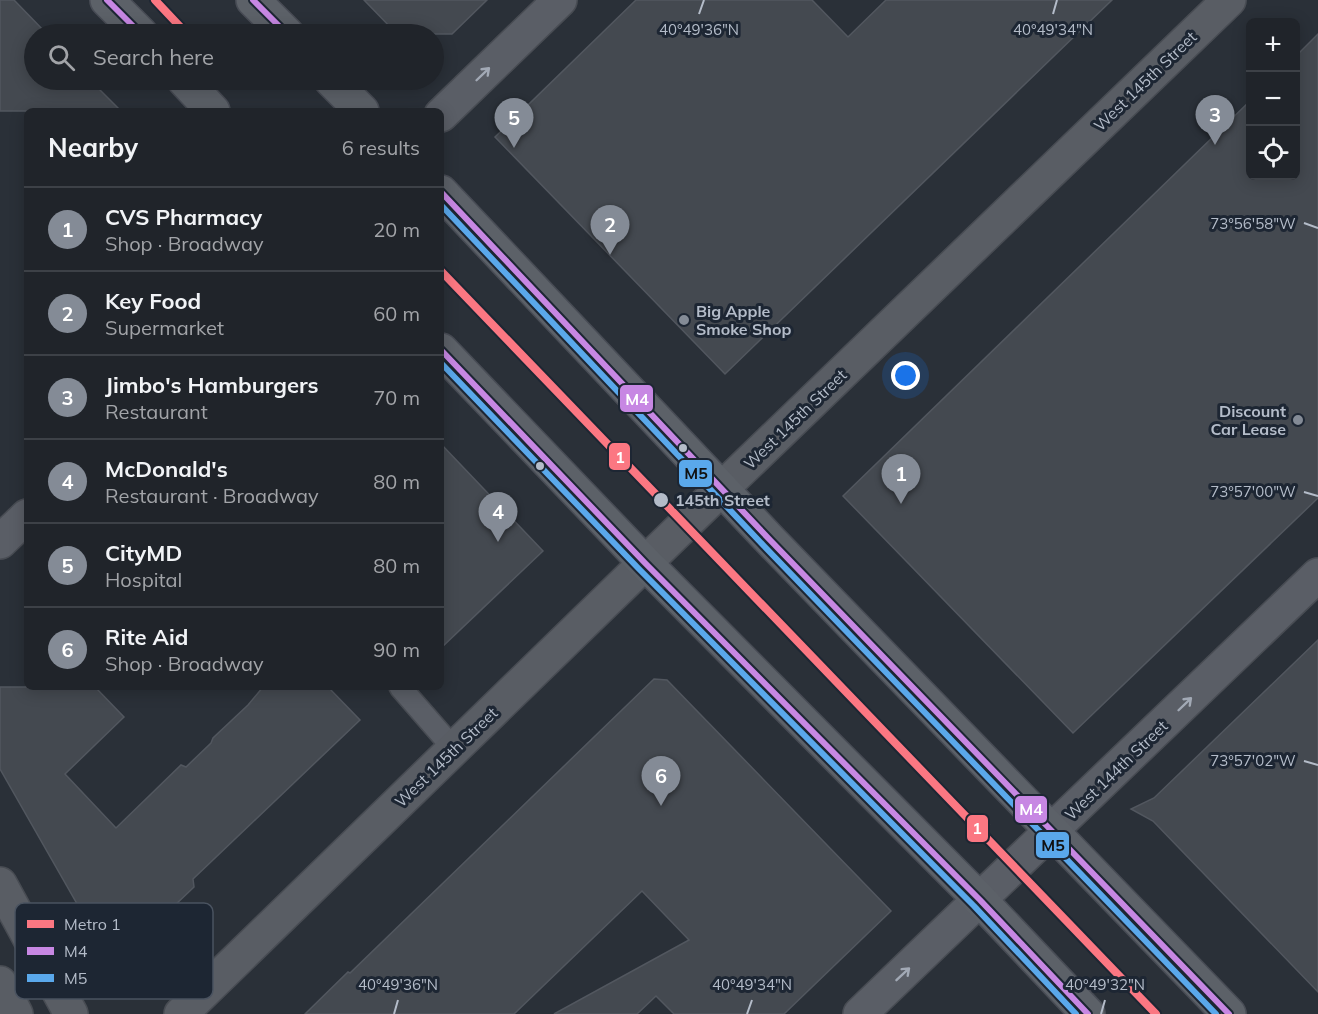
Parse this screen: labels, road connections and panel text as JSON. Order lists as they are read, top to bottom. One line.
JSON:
{"streets":{"main road":["West 145th Street"],"street":["West 144th Street"]},"one_way":["West 144th Street"],"places":["Big Apple Smoke Shop","Discount Car Lease","145th Street"],"lines":["metro line 1","transit line M4","transit line M5"],"legend":["Metro 1","M4","M5"],"page":{"map_buttons":["+","−"],"search":"Search here","pins":["3","5","2","1","4","6"],"heading":["Nearby","6 results"],"list":[{"mark":"1","name":"CVS Pharmacy","note":"Shop · Broadway","value":"20 m"},{"mark":"2","name":"Key Food","note":"Supermarket","value":"60 m"},{"mark":"3","name":"Jimbo's Hamburgers","note":"Restaurant","value":"70 m"},{"mark":"4","name":"McDonald's","note":"Restaurant · Broadway","value":"80 m"},{"mark":"5","name":"CityMD","note":"Hospital","value":"80 m"},{"mark":"6","name":"Rite Aid","note":"Shop · Broadway","value":"90 m"}]},"coordinates":["40°49'36\"N","40°49'34\"N","73°56'58\"W","73°57'00\"W","73°57'02\"W","40°49'32\"N"]}
